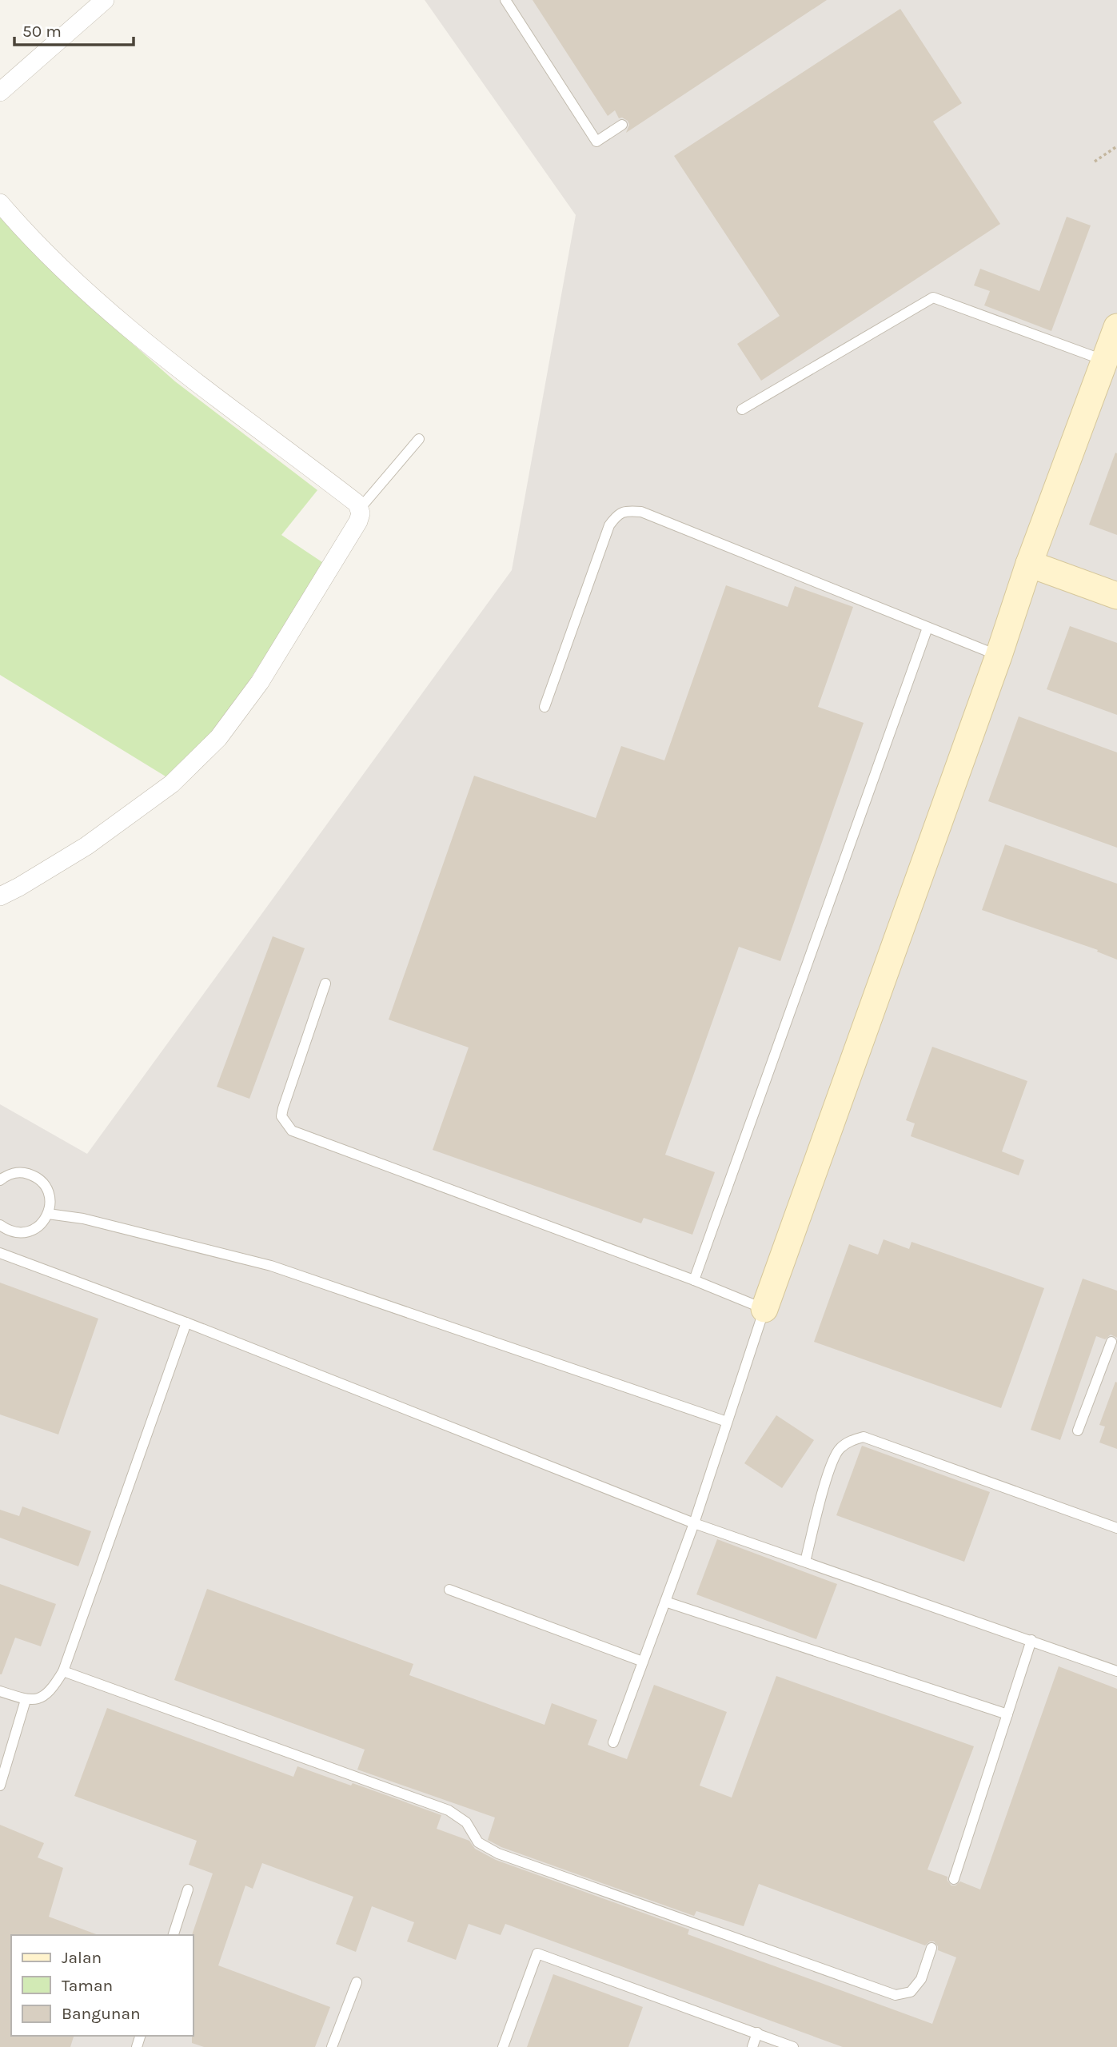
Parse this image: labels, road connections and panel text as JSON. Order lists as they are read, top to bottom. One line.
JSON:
{"legend":["Jalan","Taman","Bangunan"],"scale_bar":"50 m"}
